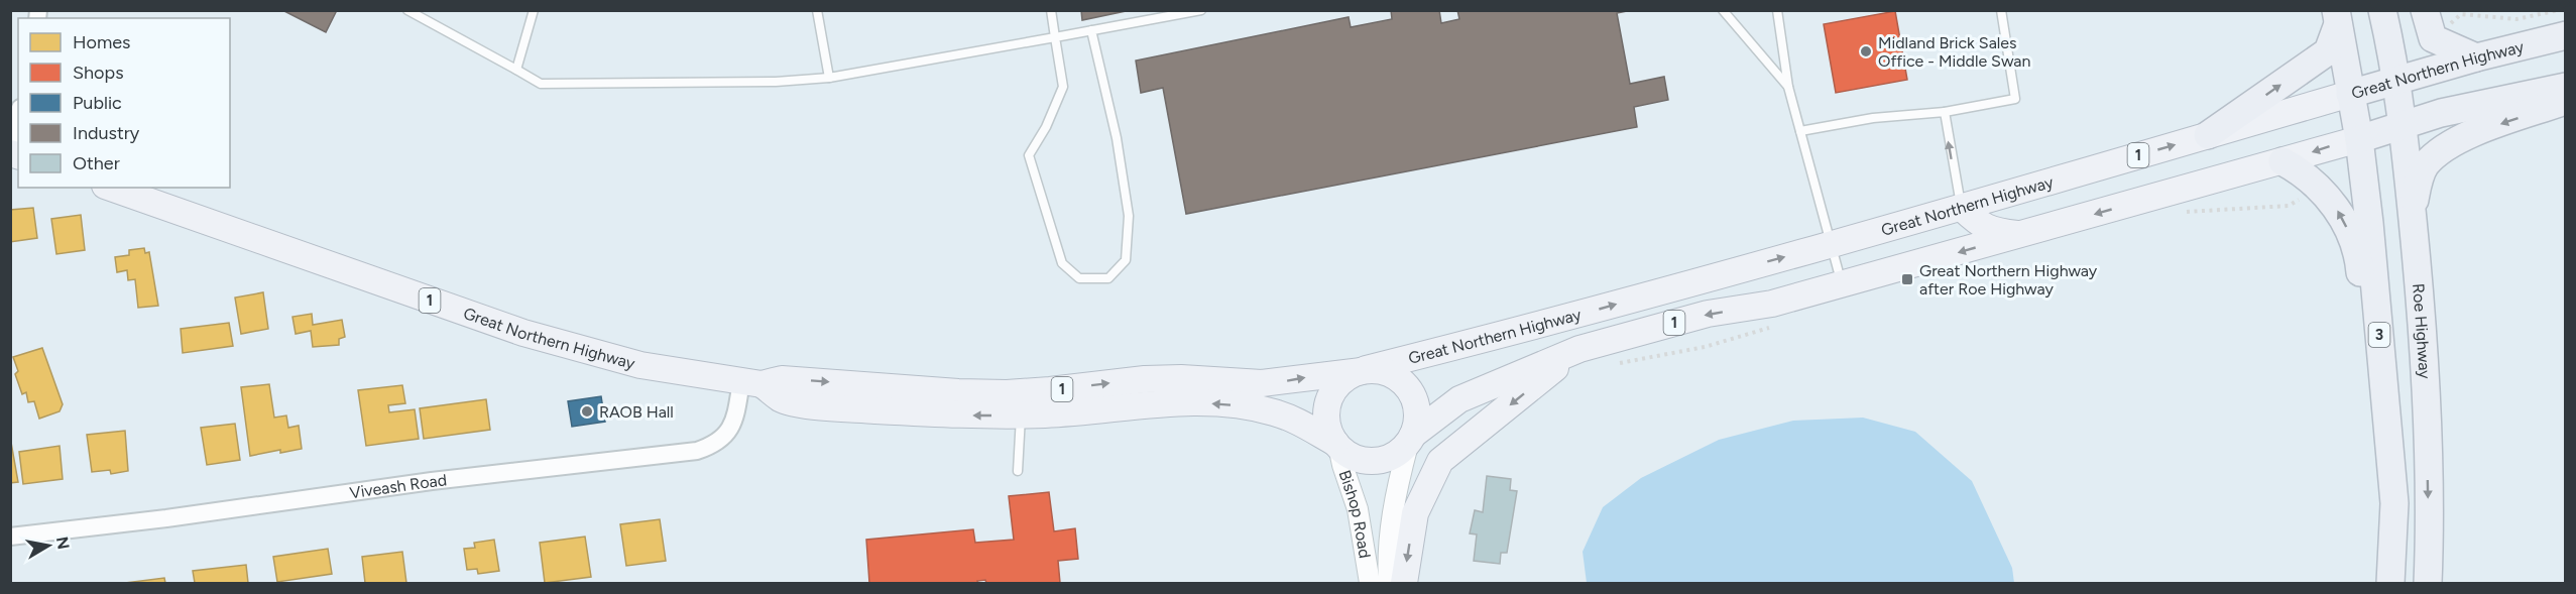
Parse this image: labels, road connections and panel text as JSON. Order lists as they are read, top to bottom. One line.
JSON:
{"streets":{"highway":["Great Northern Highway","1","Roe Highway","3"],"street":["Viveash Road","Bishop Road"]},"crossings":[["Great Northern Highway","1"],["Great Northern Highway","Roe Highway"],["Great Northern Highway","3"],["Great Northern Highway","Viveash Road"],["Great Northern Highway","Bishop Road"],["1","Roe Highway"],["1","3"],["1","Bishop Road"]],"places":{"other":["Midland Brick Sales Office - Middle Swan","RAOB Hall"],"transit":["Great Northern Highway after Roe Highway"]},"legend":["Homes","Shops","Public","Industry","Other"],"north":"right"}
